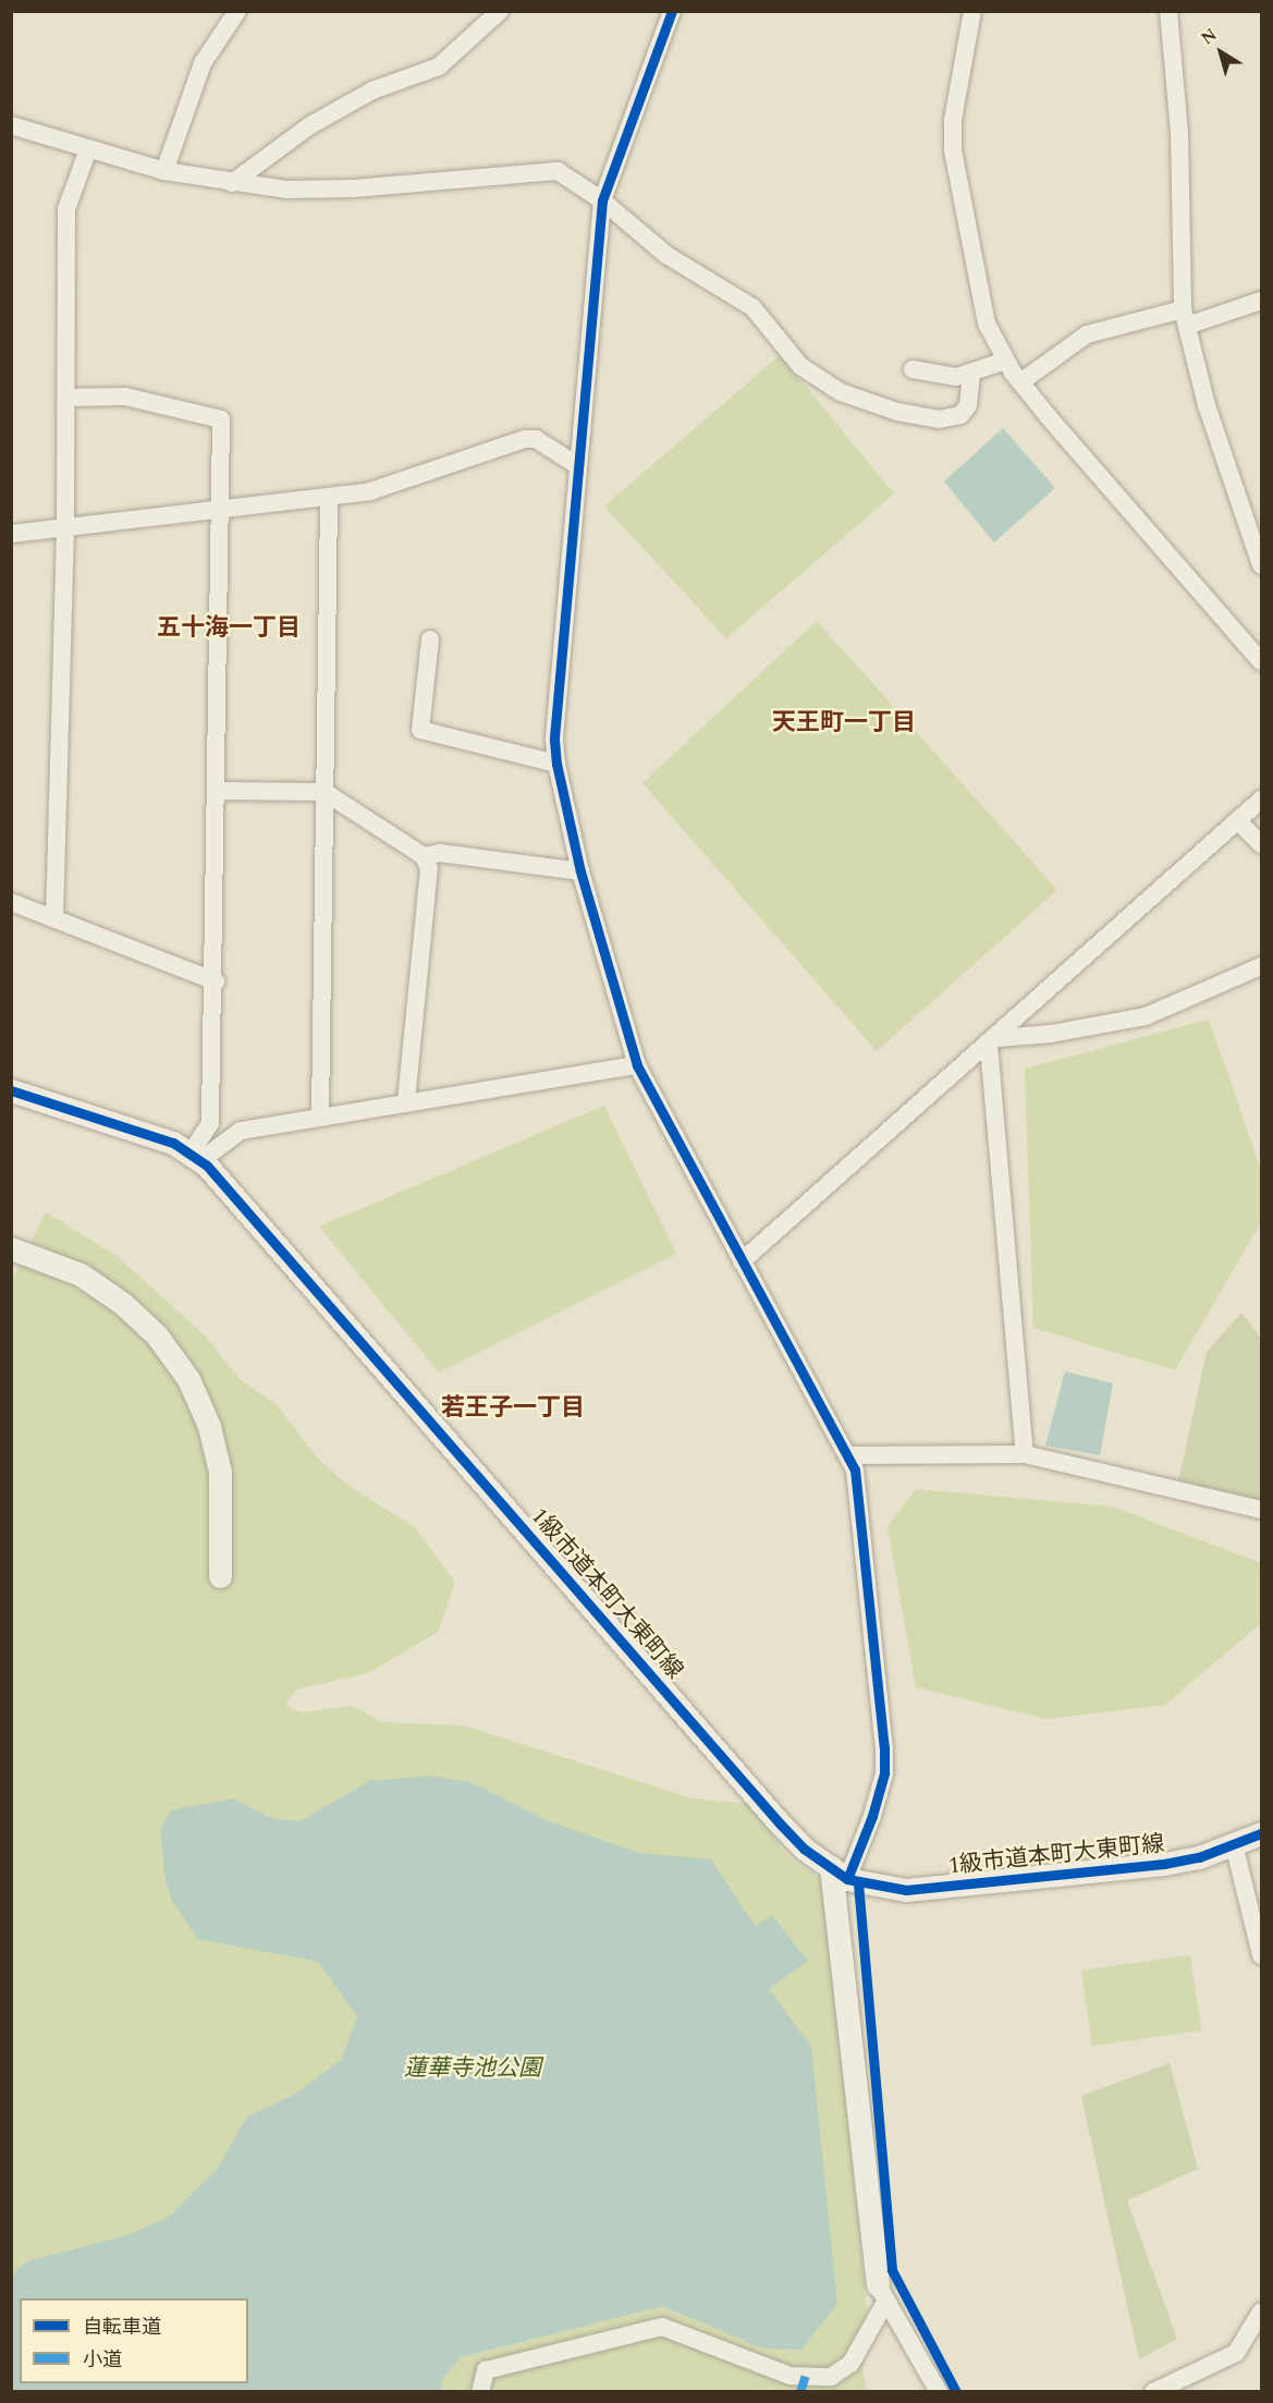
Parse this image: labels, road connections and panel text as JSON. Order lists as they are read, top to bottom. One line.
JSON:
{"streets":{"street":["1級市道本町大東町線"]},"districts":["五十海一丁目","天王町一丁目","若王子一丁目"],"parks":["蓮華寺池公園"],"legend":["自転車道","小道"],"north":"top left"}
